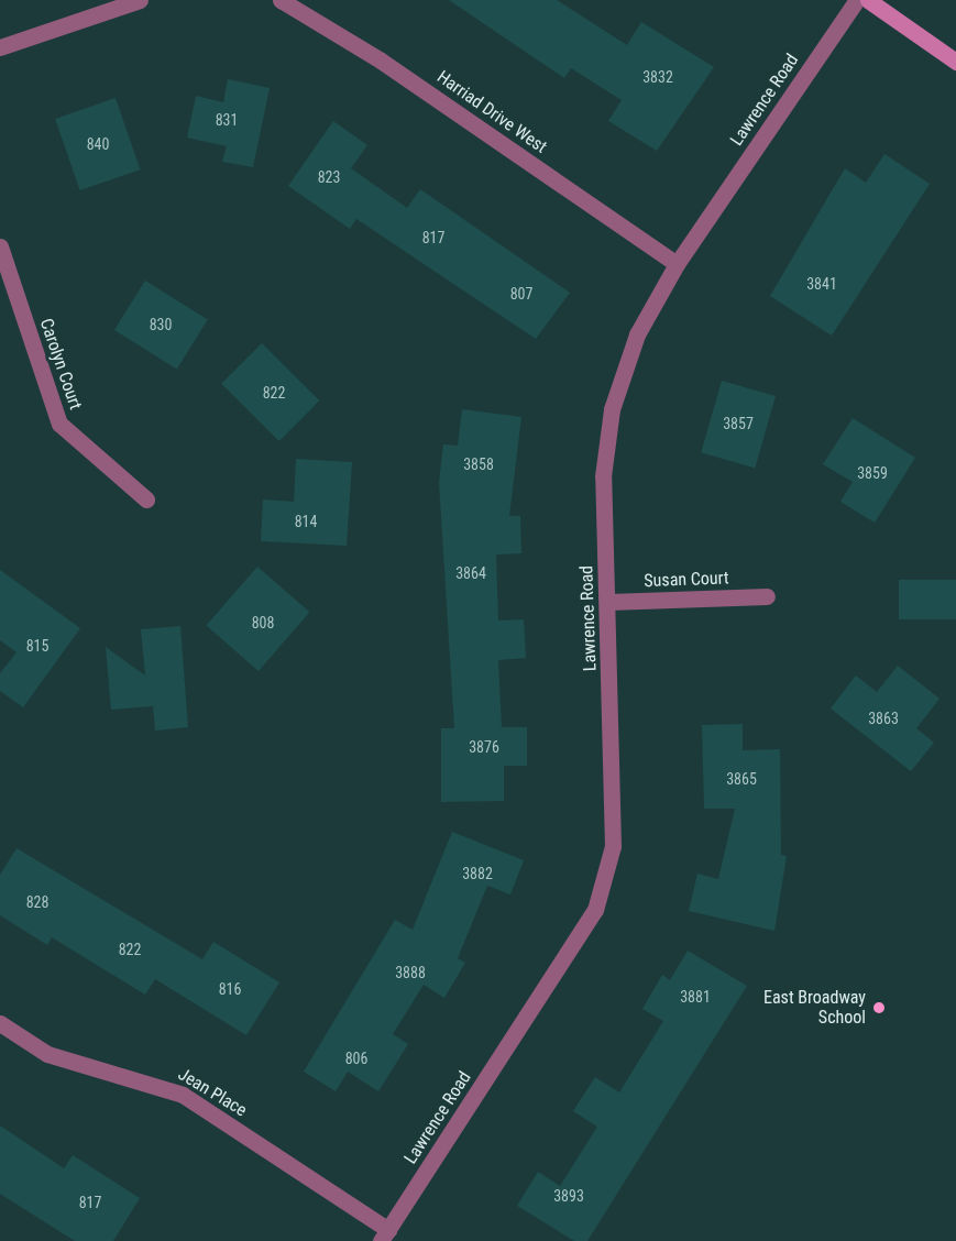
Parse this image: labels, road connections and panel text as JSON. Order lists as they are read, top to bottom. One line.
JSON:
{"streets":{"street":["Lawrence Road","Harriad Drive West","Carolyn Court","Susan Court","Jean Place"]},"crossings":[["Lawrence Road","Harriad Drive West"],["Lawrence Road","Susan Court"],["Lawrence Road","Jean Place"]],"places":["East Broadway School"],"house_numbers":["3832","831","840","823","817","3841","807","830","822","3857","3858","3859","814","3864","808","815","3863","3876","3865","3882","828","822","3888","816","3881","806","3893","817"]}
